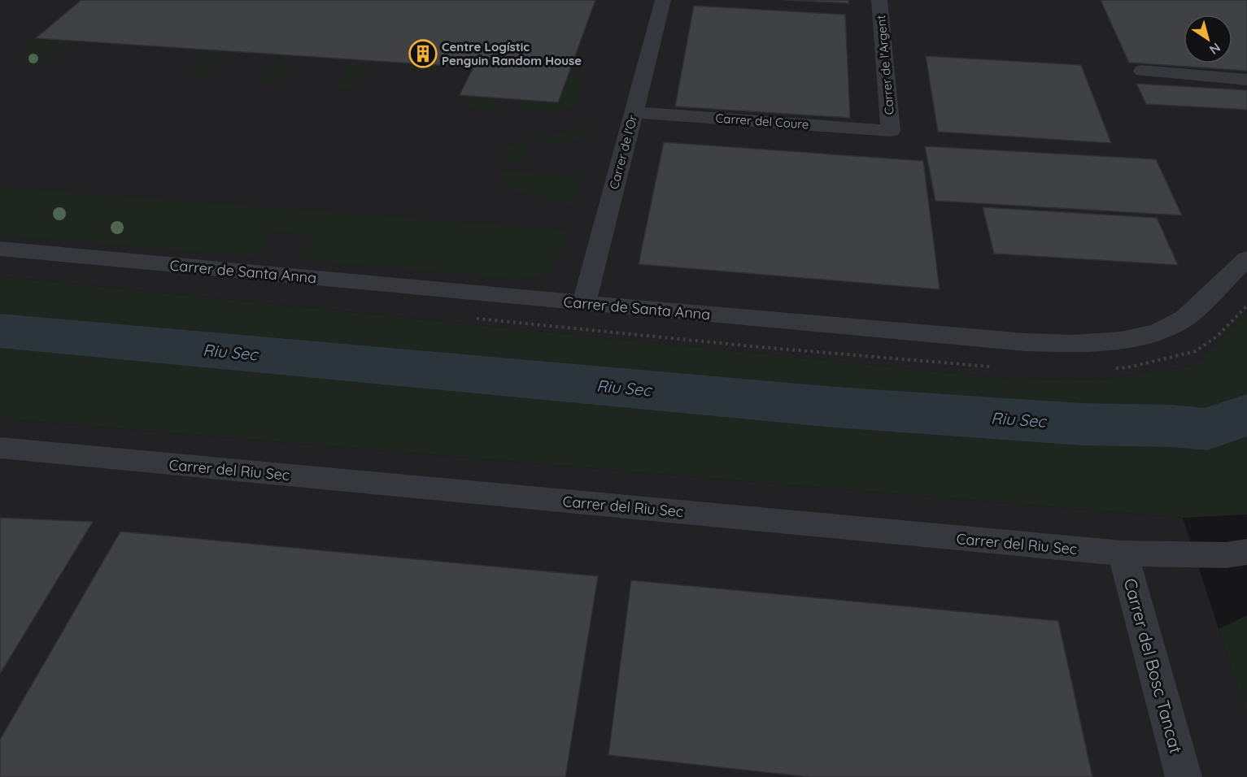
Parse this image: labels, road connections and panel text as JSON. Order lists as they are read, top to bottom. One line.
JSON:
{"streets":{"street":["Carrer de l'Argent","Carrer del Coure","Carrer de l'Or","Carrer de Santa Anna","Carrer del Riu Sec","Carrer del Bosc Tancat"]},"crossings":[["Carrer de l'Argent","Carrer del Coure"],["Carrer del Coure","Carrer de l'Or"],["Carrer de l'Or","Carrer de Santa Anna"],["Carrer del Riu Sec","Carrer del Bosc Tancat"]],"water":["Riu Sec"],"places":{"building":["Centre Logístic Penguin Random House"]},"north":"bottom right"}
